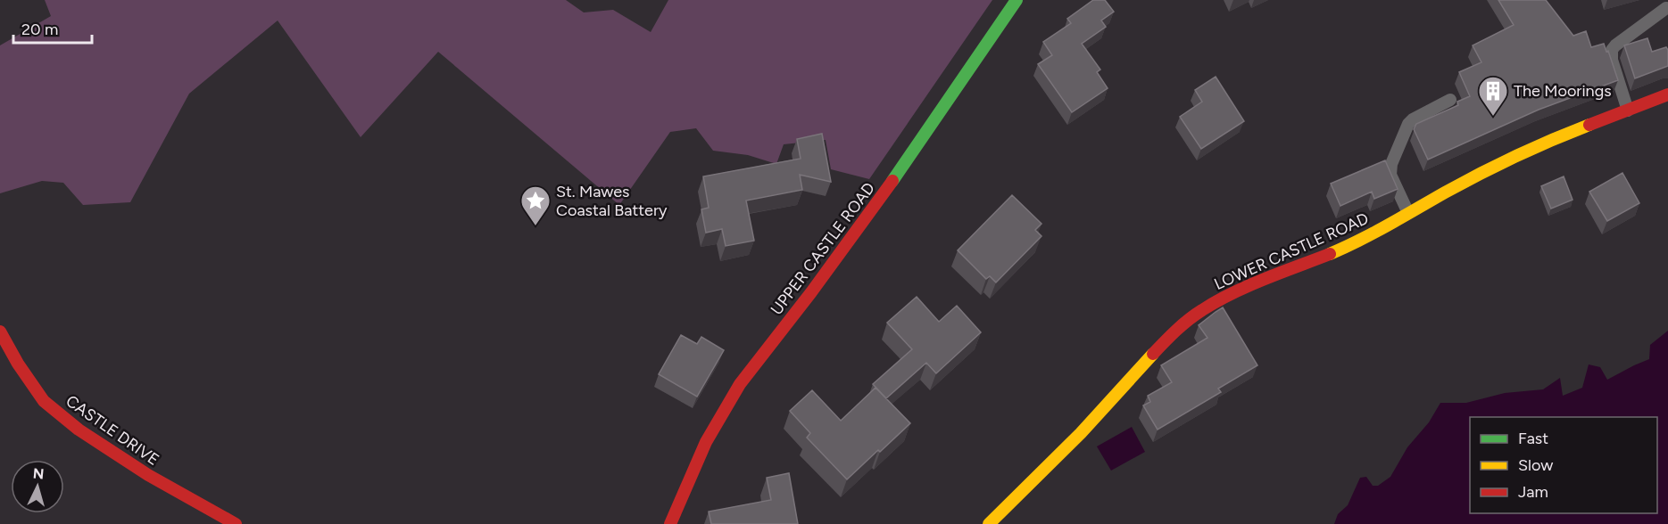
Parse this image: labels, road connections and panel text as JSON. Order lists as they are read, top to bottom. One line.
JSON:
{"streets":{"main road":["UPPER CASTLE ROAD","LOWER CASTLE ROAD","CASTLE DRIVE"]},"places":{"building":["The Moorings"],"place":["St. Mawes Coastal Battery"]},"legend":["Fast","Slow","Jam"],"scale_bar":"20 m","north":"top"}
